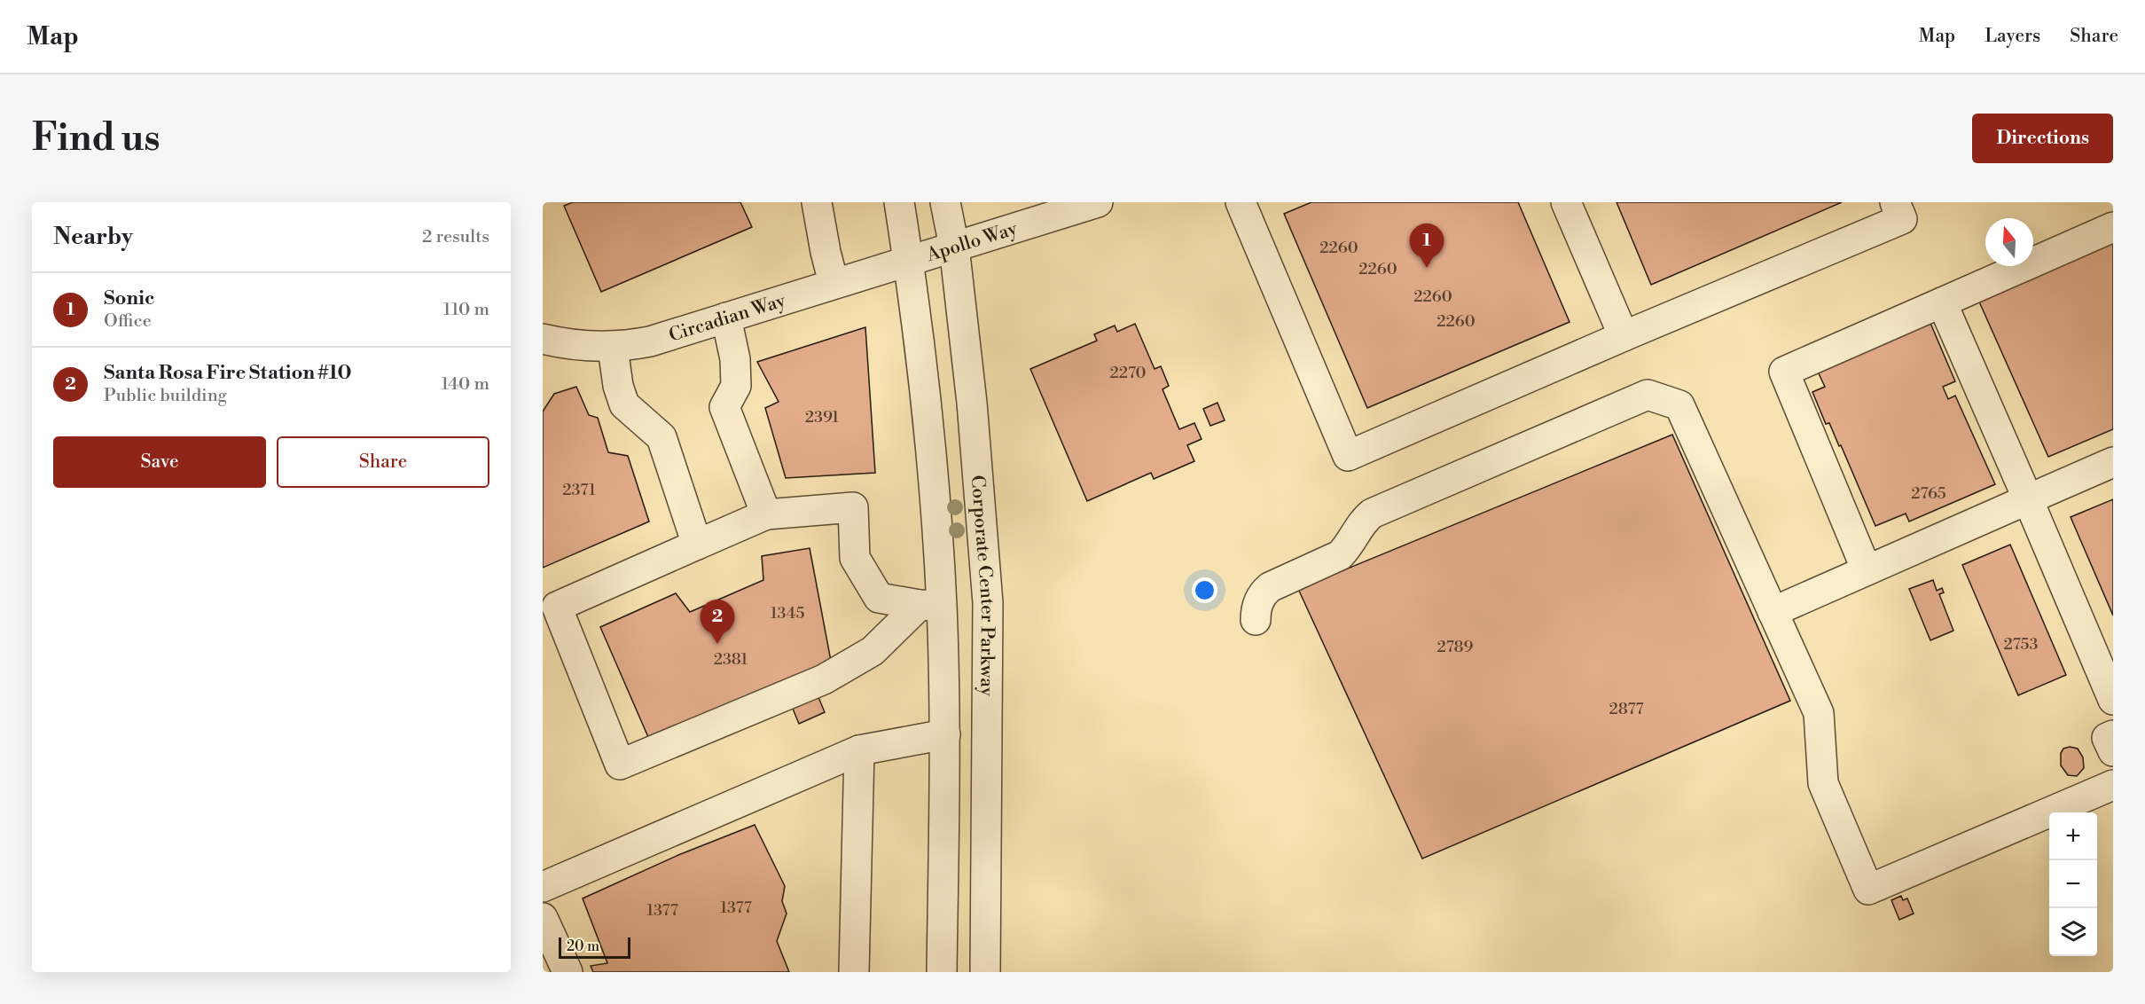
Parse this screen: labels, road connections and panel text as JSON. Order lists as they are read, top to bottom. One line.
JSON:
{"streets":{"street":["Apollo Way","Circadian Way","Corporate Center Parkway"]},"crossings":[["Apollo Way","Circadian Way"],["Apollo Way","Corporate Center Parkway"]],"house_numbers":["2260","2260","2260","2260","2270","2391","2371","2765","1345","2753","2789","2381","2877","1377","1377"],"scale_bar":"20 m","north":"top","page":{"header":"Map","nav":["Map","Layers","Share"],"buttons":["Directions",["Save","Share"]],"title":"Find us","heading":["Nearby","2 results"],"pins":["1","2"],"list":[{"mark":"1","name":"Sonic","note":"Office","value":"110 m"},{"mark":"2","name":"Santa Rosa Fire Station #10","note":"Public building","value":"140 m"}],"map_buttons":["+","−"],"scale":"20 m"}}
